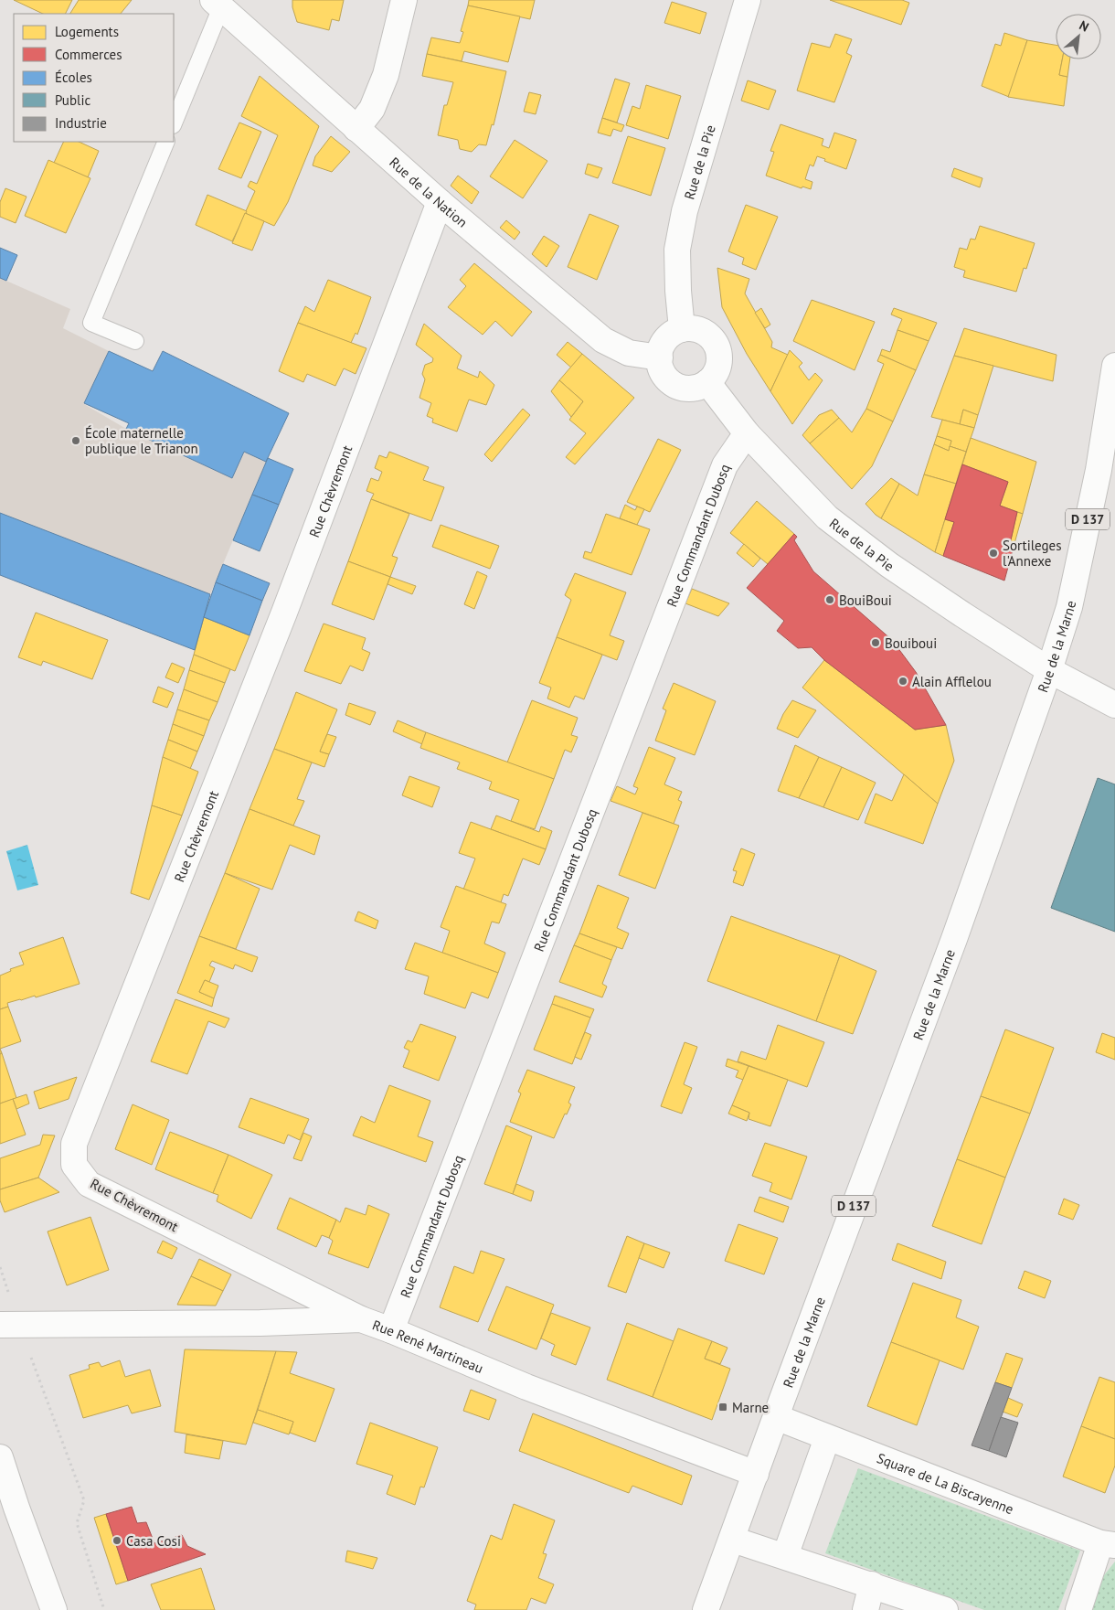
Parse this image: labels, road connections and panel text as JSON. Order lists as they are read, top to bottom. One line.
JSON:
{"streets":{"street":["Rue de la Pie","Rue de la Nation","Rue Chèvremont","D 137","Rue Commandant Dubosq","Rue de la Marne","Rue René Martineau","Square de La Biscayenne"]},"crossings":[["Rue de la Pie","Rue de la Nation"],["Rue de la Pie","Rue Commandant Dubosq"],["Rue de la Pie","Rue de la Marne"],["Rue de la Nation","Rue Chèvremont"],["Rue Chèvremont","Rue René Martineau"],["Rue Commandant Dubosq","Rue René Martineau"],["Rue de la Marne","Rue René Martineau"],["Rue de la Marne","Square de La Biscayenne"]],"places":{"other":["École maternelle publique le Trianon","Sortileges l'Annexe","BouiBoui","Bouiboui","Alain Afflelou","Casa Cosi"],"transit":["Marne"]},"legend":["Logements","Commerces","Écoles","Public","Industrie"],"north":"top right"}
